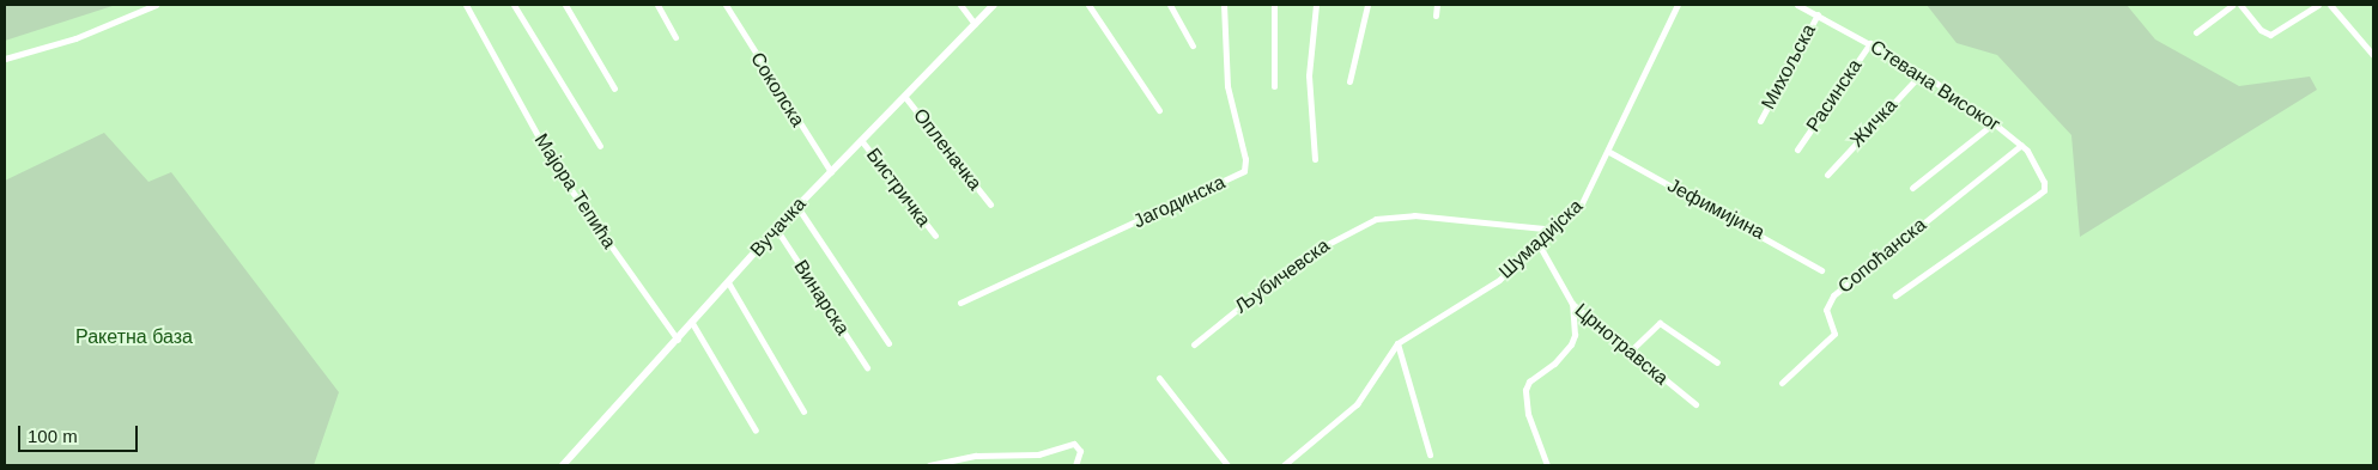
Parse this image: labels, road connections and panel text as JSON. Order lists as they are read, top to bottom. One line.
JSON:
{"streets":{"street":["Михољска","Стевана Високог","Соколска","Расинска","Жичка","Опленачка","Бистричка","Мајора Тепића","Јагодинска","Јефимијина","Вучачка","Шумадијска","Сопоћанска","Љубичевска","Винарска","Црнотравска"]},"crossings":[["Михољска","Стевана Високог"],["Стевана Високог","Расинска"],["Стевана Високог","Жичка"],["Стевана Високог","Сопоћанска"],["Соколска","Вучачка"],["Опленачка","Вучачка"],["Бистричка","Вучачка"],["Мајора Тепића","Вучачка"],["Јефимијина","Шумадијска"],["Вучачка","Винарска"],["Шумадијска","Љубичевска"],["Шумадијска","Црнотравска"]],"parks":["Ракетна база"],"scale_bar":"100 m"}
